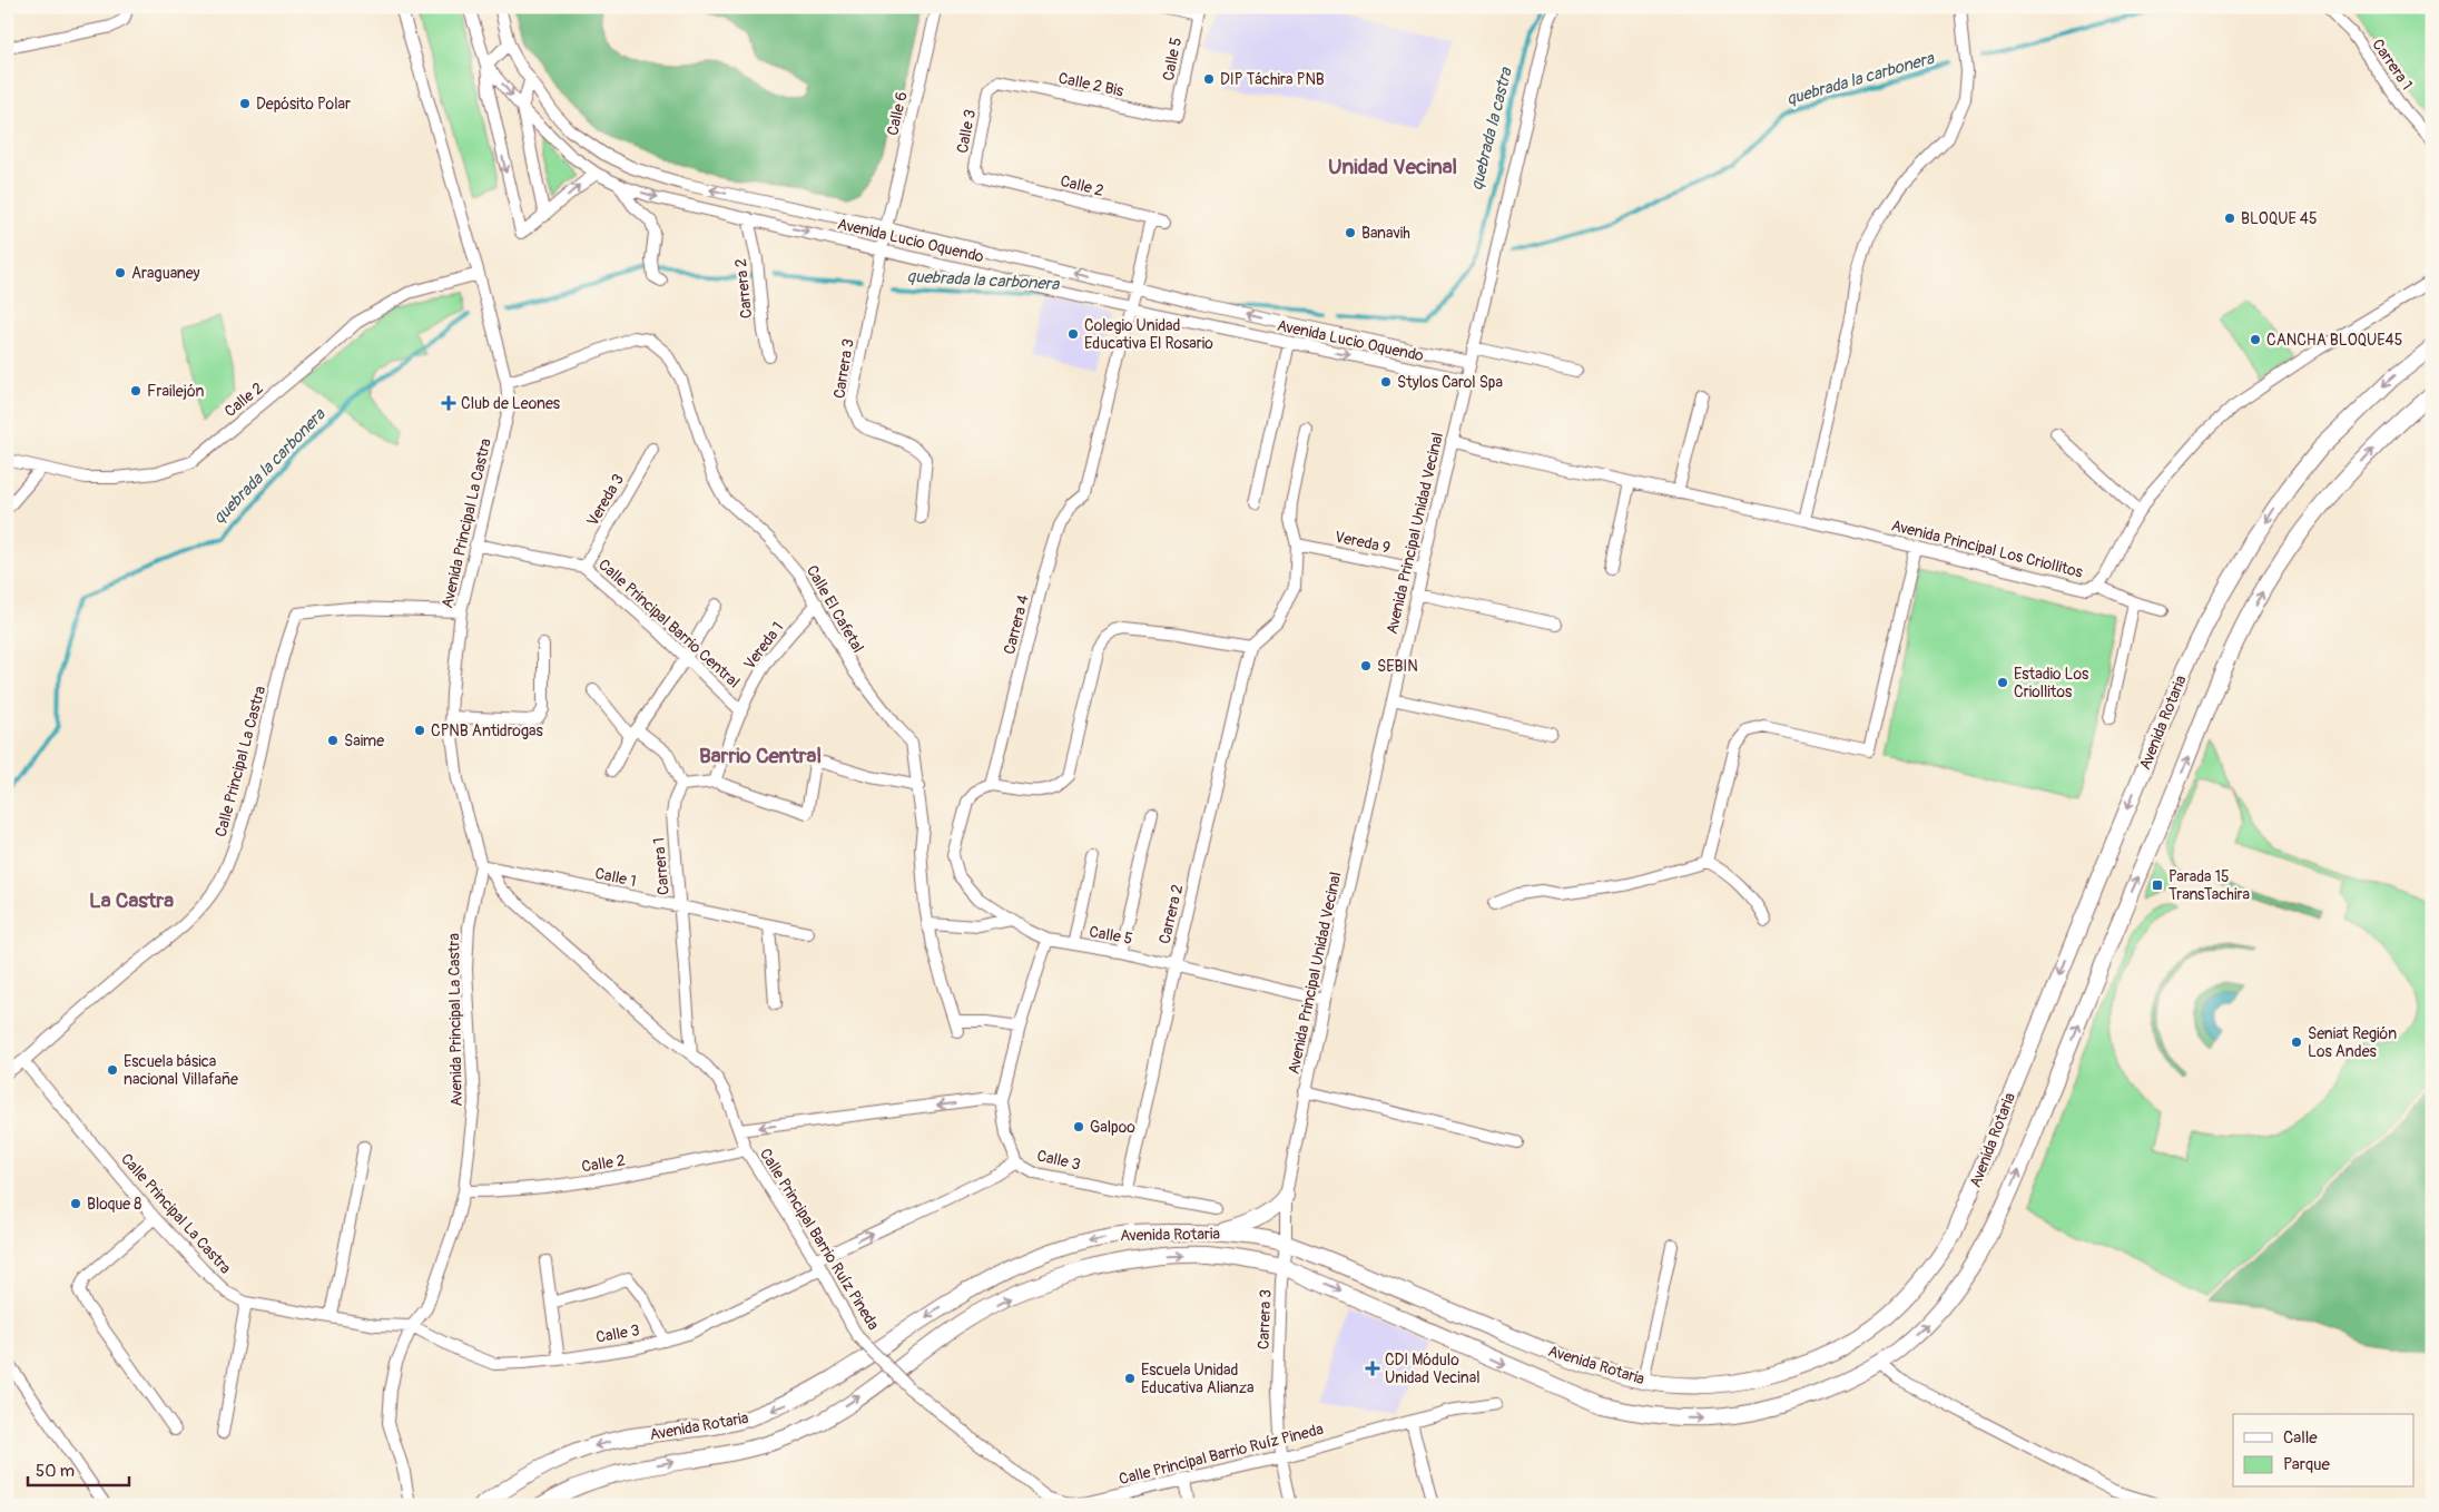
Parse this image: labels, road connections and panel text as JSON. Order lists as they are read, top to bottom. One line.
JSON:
{"streets":{"main road":["Avenida Rotaria"],"street":["Calle 5","Carrera 1","Calle 2 Bis","Calle 6","Calle 3","Calle 2","Avenida Lucio Oquendo","Carrera 2","Carrera 3","Vereda 3","Avenida Principal La Castra","Avenida Principal Unidad Vecinal","Vereda 9","Avenida Principal Los Criollitos","Calle El Cafetal","Calle Principal Barrio Central","Carrera 4","Vereda 1","Calle Principal La Castra","Calle 1","Calle Principal Barrio Ruíz Pineda"]},"crossings":[["Calle 5","Calle 2 Bis"],["Calle 5","Carrera 2"],["Calle 5","Avenida Principal Unidad Vecinal"],["Carrera 1","Calle 1"],["Carrera 1","Calle Principal Barrio Ruíz Pineda"],["Calle 2 Bis","Calle 3"],["Calle 6","Avenida Lucio Oquendo"],["Calle 3","Calle 2"],["Calle 3","Carrera 2"],["Calle 3","Avenida Principal La Castra"],["Calle 3","Calle Principal La Castra"],["Calle 3","Calle Principal Barrio Ruíz Pineda"],["Calle 2","Avenida Principal La Castra"],["Calle 2","Calle Principal Barrio Ruíz Pineda"],["Avenida Lucio Oquendo","Carrera 2"],["Avenida Lucio Oquendo","Carrera 3"],["Avenida Lucio Oquendo","Avenida Principal Unidad Vecinal"],["Avenida Lucio Oquendo","Carrera 4"],["Carrera 3","Avenida Principal Unidad Vecinal"],["Carrera 3","Avenida Rotaria"],["Carrera 3","Calle Principal Barrio Ruíz Pineda"],["Vereda 3","Calle Principal Barrio Central"],["Avenida Principal La Castra","Calle El Cafetal"],["Avenida Principal La Castra","Calle Principal Barrio Central"],["Avenida Principal La Castra","Calle Principal La Castra"],["Avenida Principal La Castra","Calle 1"],["Avenida Principal La Castra","Calle Principal Barrio Ruíz Pineda"],["Avenida Principal Unidad Vecinal","Vereda 9"],["Avenida Principal Unidad Vecinal","Avenida Principal Los Criollitos"],["Avenida Principal Unidad Vecinal","Avenida Rotaria"],["Calle El Cafetal","Vereda 1"],["Calle Principal Barrio Central","Vereda 1"],["Calle 1","Calle Principal Barrio Ruíz Pineda"]],"districts":["Unidad Vecinal","Barrio Central","La Castra"],"water":["quebrada la carbonera","quebrada la castra"],"places":{"other":["DIP Táchira PNB","Depósito Polar","BLOQUE 45","Banavih","Araguaney","Colegio Unidad Educativa El Rosario","CANCHA BLOQUE45","Stylos Carol Spa","Frailejón","SEBIN","Estadio Los Criollitos","CPNB Antidrogas","Saime","Seniat Región Los Andes","Escuela básica nacional Villafañe","Galpoo","Bloque 8","Escuela Unidad Educativa Alianza"],"health":["Club de Leones","CDI Módulo Unidad Vecinal"],"transit":["Parada 15 TransTachira"]},"legend":["Calle","Parque"],"scale_bar":"50 m"}
